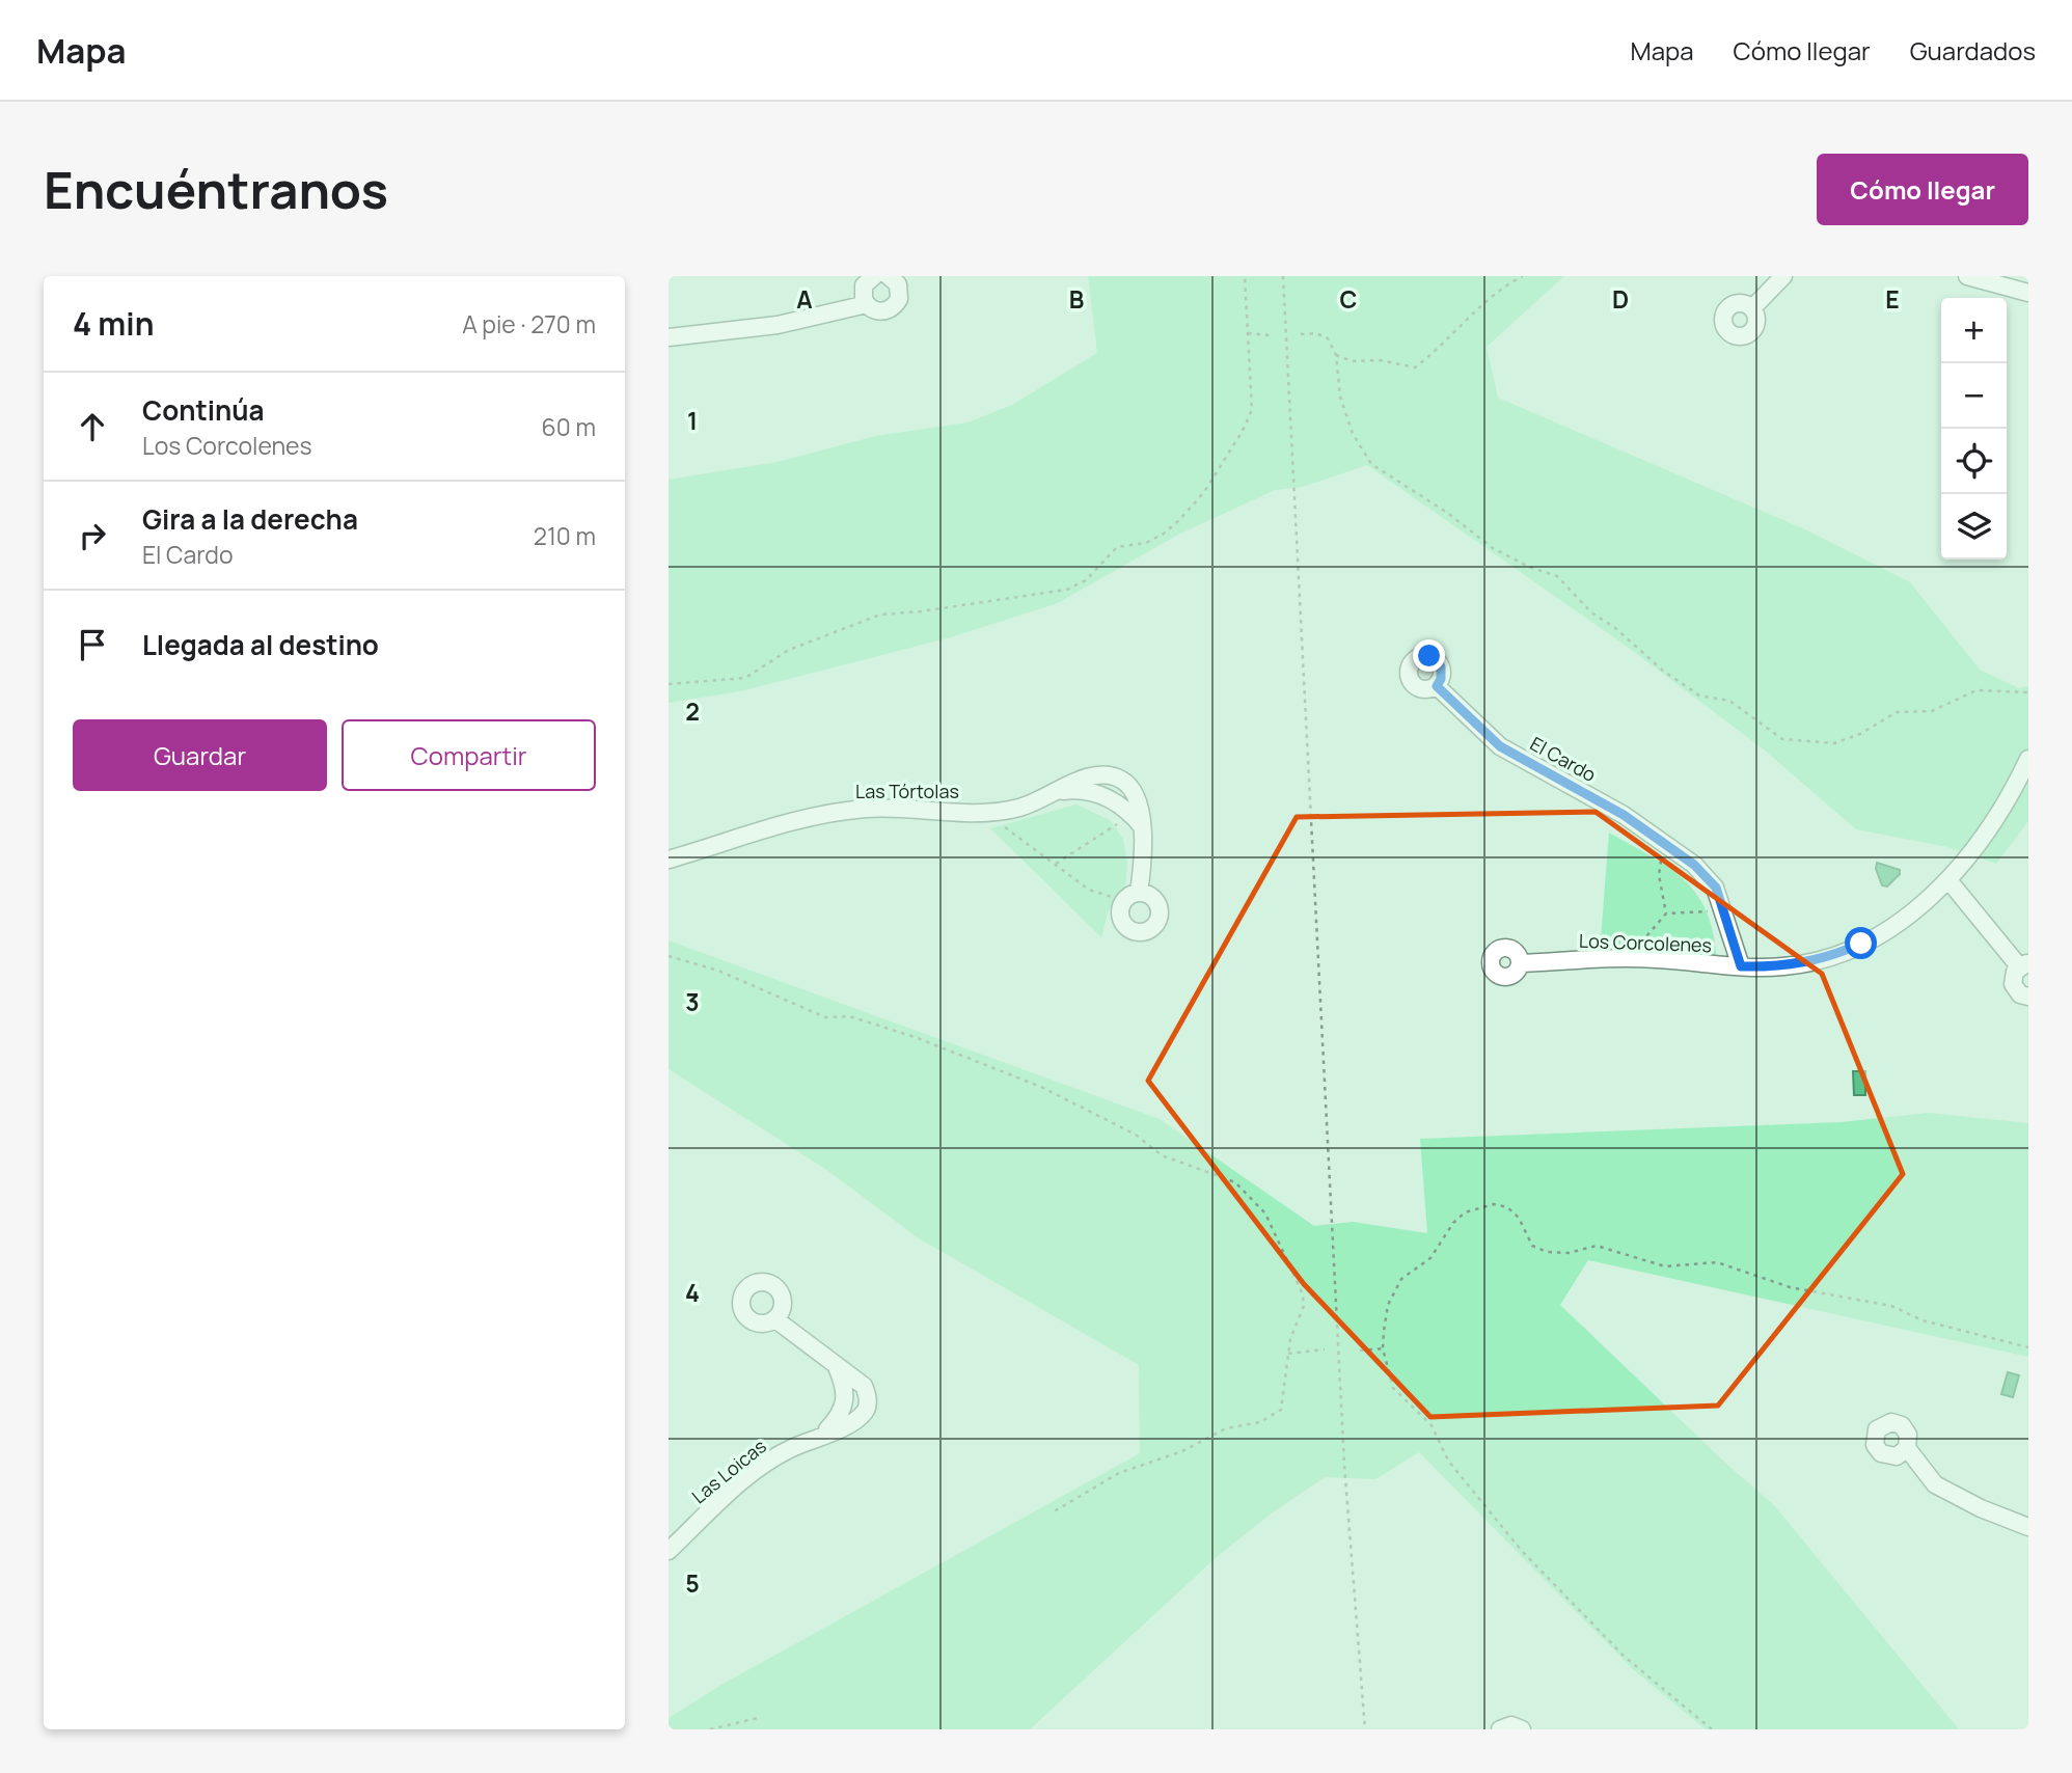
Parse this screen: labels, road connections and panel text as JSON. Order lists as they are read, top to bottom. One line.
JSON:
{"streets":{"street":["El Cardo","Las Tórtolas","Los Corcolenes","Las Loicas"]},"crossings":[["El Cardo","Los Corcolenes"]],"page":{"header":"Mapa","nav":["Mapa","Cómo llegar","Guardados"],"buttons":["Cómo llegar",["Guardar","Compartir"]],"title":"Encuéntranos","heading":["4 min","A pie · 270 m"],"map_buttons":["+","−"],"list":[["Continúa","Los Corcolenes","60 m"],["Gira a la derecha","El Cardo","210 m"],"Llegada al destino"]},"grid":{"columns":["A","B","C","D","E"],"rows":["1","2","3","4","5"]}}
